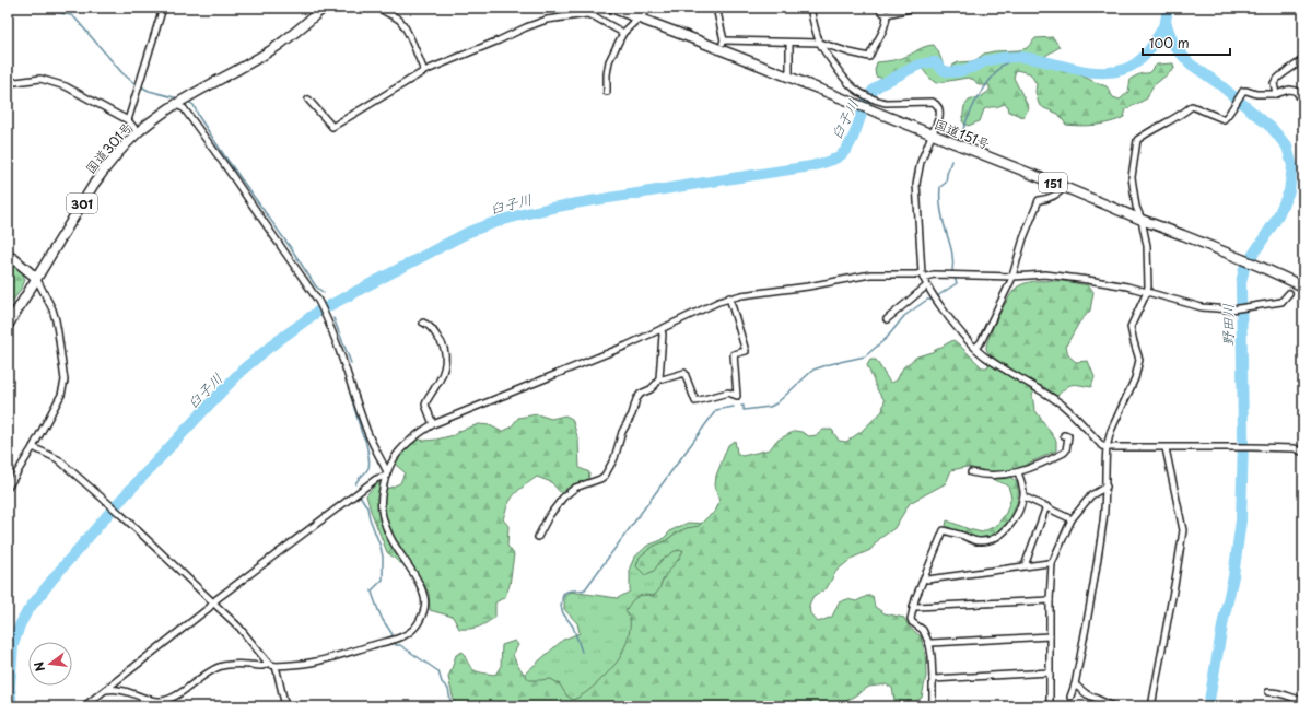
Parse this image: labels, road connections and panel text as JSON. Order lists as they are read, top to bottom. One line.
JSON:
{"streets":{"main road":["国道151号","国道301号","151","301"]},"water":["臼子川","野田川"],"scale_bar":"100 m","north":"left"}
